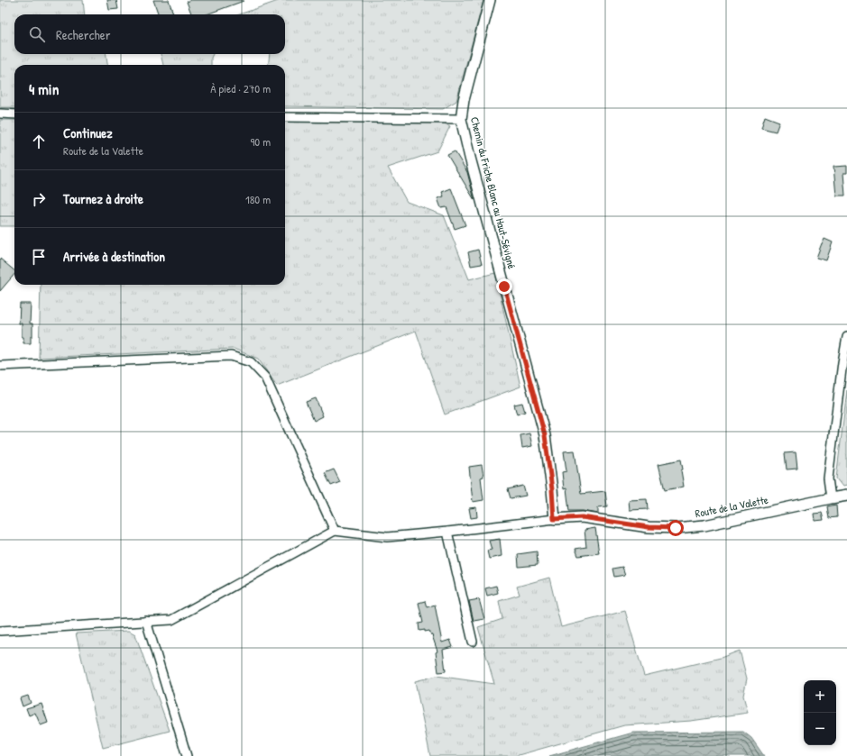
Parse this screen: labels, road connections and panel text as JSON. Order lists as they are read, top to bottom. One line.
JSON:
{"streets":{"street":["Chemin du Friche Blanc au Haut-Sévigné","Route de la Valette"]},"crossings":[["Chemin du Friche Blanc au Haut-Sévigné","Route de la Valette"]],"page":{"search":"Rechercher","heading":["4 min","À pied · 270 m"],"list":[["Continuez","Route de la Valette","90 m"],["Tournez à droite","180 m"],"Arrivée à destination"],"map_buttons":["+","−"]}}
